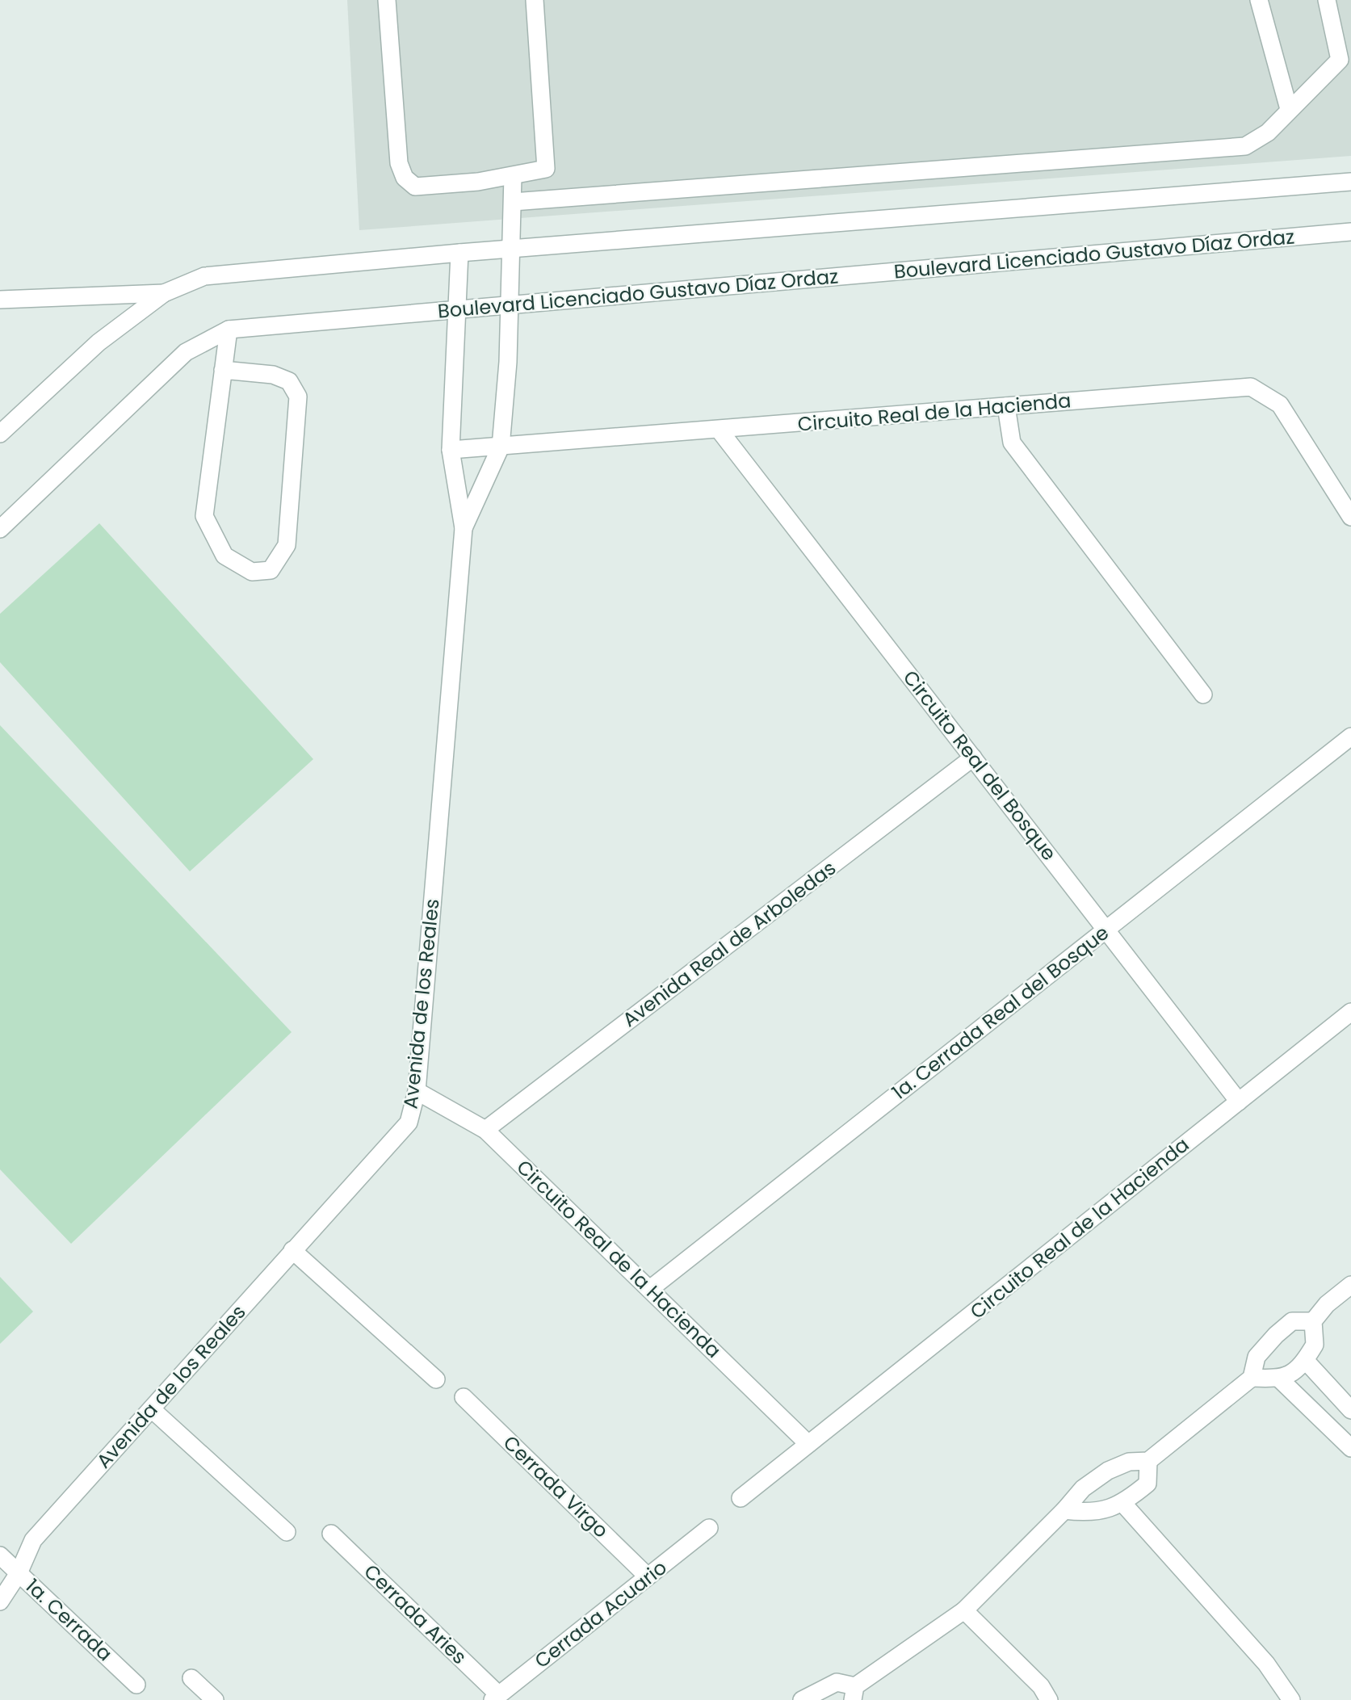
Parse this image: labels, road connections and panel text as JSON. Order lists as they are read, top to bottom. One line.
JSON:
{"streets":{"street":["Boulevard Licenciado Gustavo Díaz Ordaz","Circuito Real de la Hacienda","Circuito Real del Bosque","Avenida Real de Arboledas","Avenida de los Reales","1a. Cerrada Real del Bosque","Cerrada Virgo","Cerrada Aries","Cerrada Acuario","1a. Cerrada"]},"crossings":[["Boulevard Licenciado Gustavo Díaz Ordaz","Avenida de los Reales"],["Circuito Real de la Hacienda","Circuito Real del Bosque"],["Circuito Real de la Hacienda","Avenida Real de Arboledas"],["Circuito Real de la Hacienda","Avenida de los Reales"],["Circuito Real de la Hacienda","1a. Cerrada Real del Bosque"],["Circuito Real del Bosque","Avenida Real de Arboledas"],["Circuito Real del Bosque","1a. Cerrada Real del Bosque"],["Avenida de los Reales","1a. Cerrada"],["Cerrada Virgo","Cerrada Acuario"],["Cerrada Aries","Cerrada Acuario"]]}
